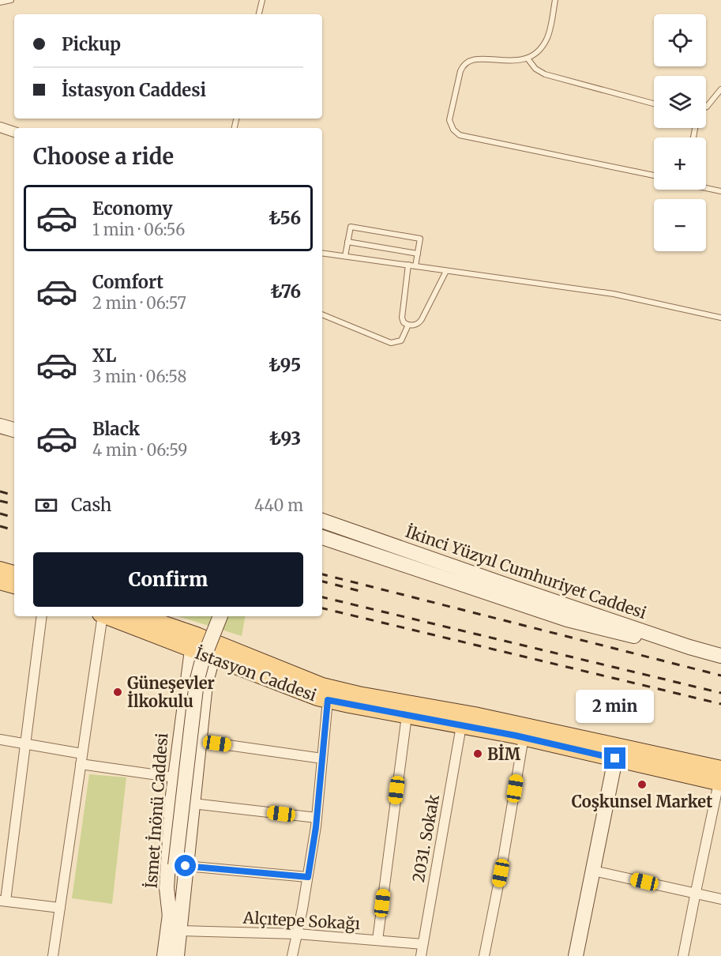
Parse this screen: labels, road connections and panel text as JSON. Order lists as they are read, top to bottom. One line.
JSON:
{"streets":{"main road":["İkinci Yüzyıl Cumhuriyet Caddesi","İstasyon Caddesi","İsmet İnönü Caddesi"],"street":["2031. Sokak","Alçıtepe Sokağı"]},"crossings":[["İstasyon Caddesi","İsmet İnönü Caddesi"],["İstasyon Caddesi","2031. Sokak"],["İsmet İnönü Caddesi","Alçıtepe Sokağı"],["2031. Sokak","Alçıtepe Sokağı"]],"places":["Güneşevler İlkokulu","BİM","Coşkunsel Market"],"page":{"map_buttons":["+","−"],"banner":["Pickup","İstasyon Caddesi"],"heading":"Choose a ride","list":[{"name":"Economy","note":"1 min · 06:56","value":"₺56"},{"name":"Comfort","note":"2 min · 06:57","value":"₺76"},{"name":"XL","note":"3 min · 06:58","value":"₺95"},{"name":"Black","note":"4 min · 06:59","value":"₺93"}],"pay":["Cash","440 m"],"buttons":"Confirm","bubble":"2 min"}}
